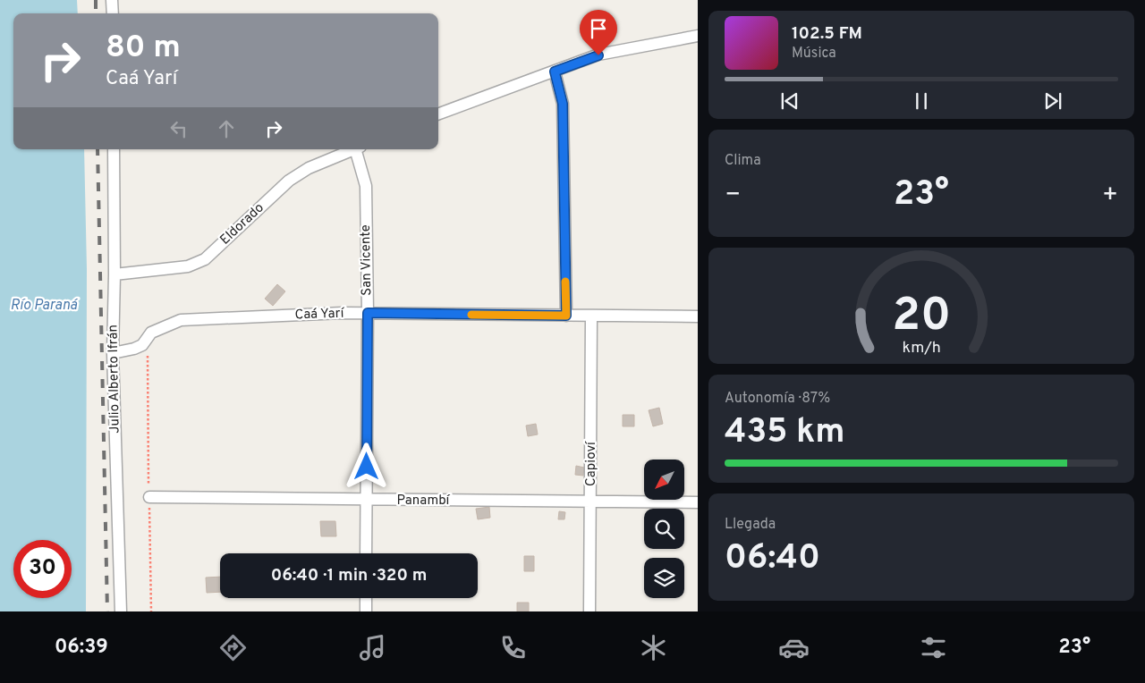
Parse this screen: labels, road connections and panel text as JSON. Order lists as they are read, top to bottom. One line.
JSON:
{"streets":{"street":["Eldorado","San Vicente","Caá Yarí","Julio Alberto Ifrán","Capioví","Panambí"]},"crossings":[["Eldorado","Julio Alberto Ifrán"],["San Vicente","Caá Yarí"],["San Vicente","Panambí"],["Caá Yarí","Julio Alberto Ifrán"],["Caá Yarí","Capioví"],["Capioví","Panambí"]],"water":["Río Paraná"],"north":"bottom left","page":{"turn":["80 m","Caá Yarí"],"song":["102.5 FM","Música"],"tile":["Clima",["Autonomía · 87%","435 km"],["Llegada","06:40"]],"heat":["−","23°","+"],"limit":"30","trip":"06:40 · 1 min · 320 m","tabs":["06:39","23°"],"gauge":["20","km/h"]}}
